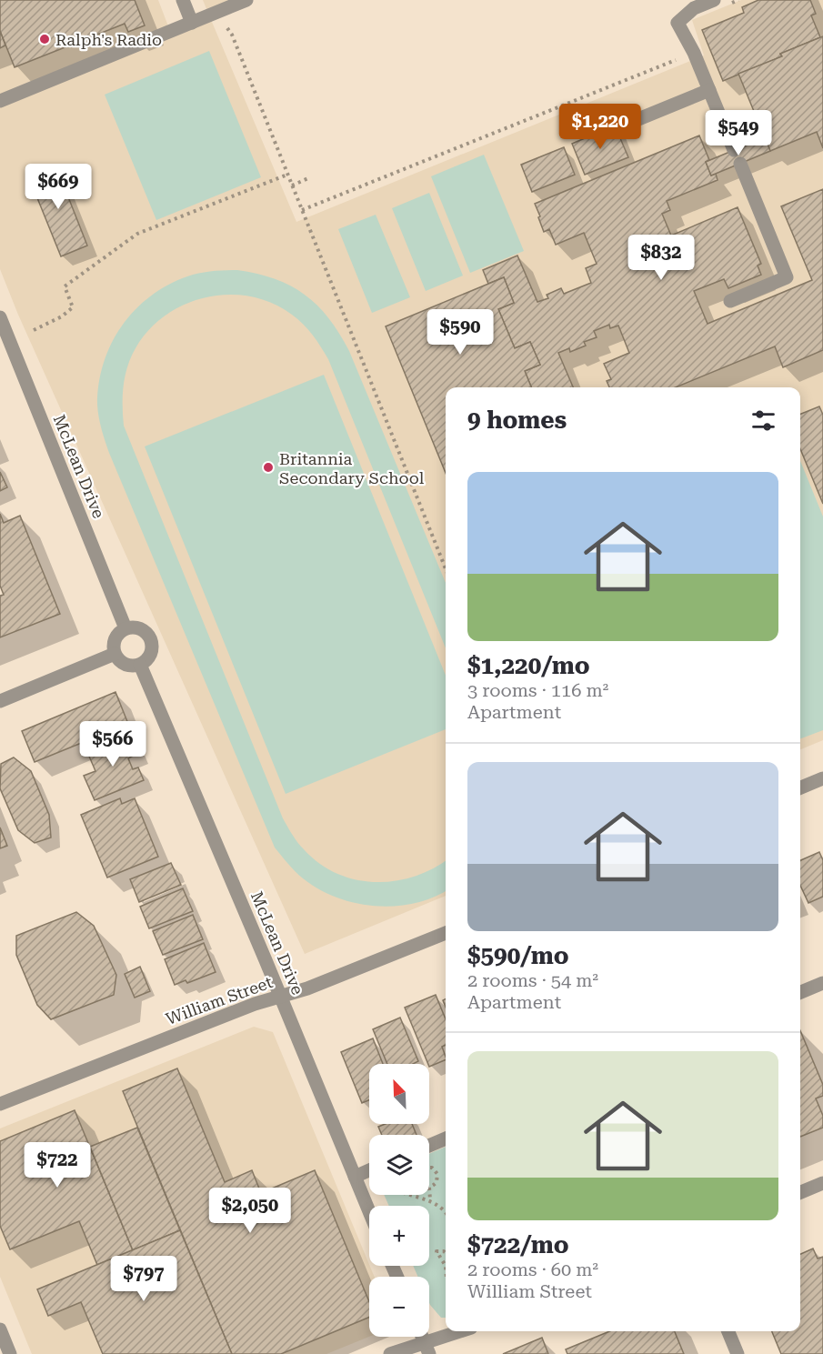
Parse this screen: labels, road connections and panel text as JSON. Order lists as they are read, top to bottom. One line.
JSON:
{"streets":{"street":["McLean Drive","William Street"]},"crossings":[["McLean Drive","William Street"]],"places":["Ralph's Radio","Britannia Secondary School"],"north":"top left","page":{"price":["$1,220","$549","$669","$832","$590","$566","$722","$2,050","$797"],"heading":"9 homes","list":[{"name":"$1,220/mo","note":"3 rooms · 116 m² · Apartment"},{"name":"$590/mo","note":"2 rooms · 54 m² · Apartment"},{"name":"$722/mo","note":"2 rooms · 60 m² · William Street"}],"map_buttons":["+","−"]}}
